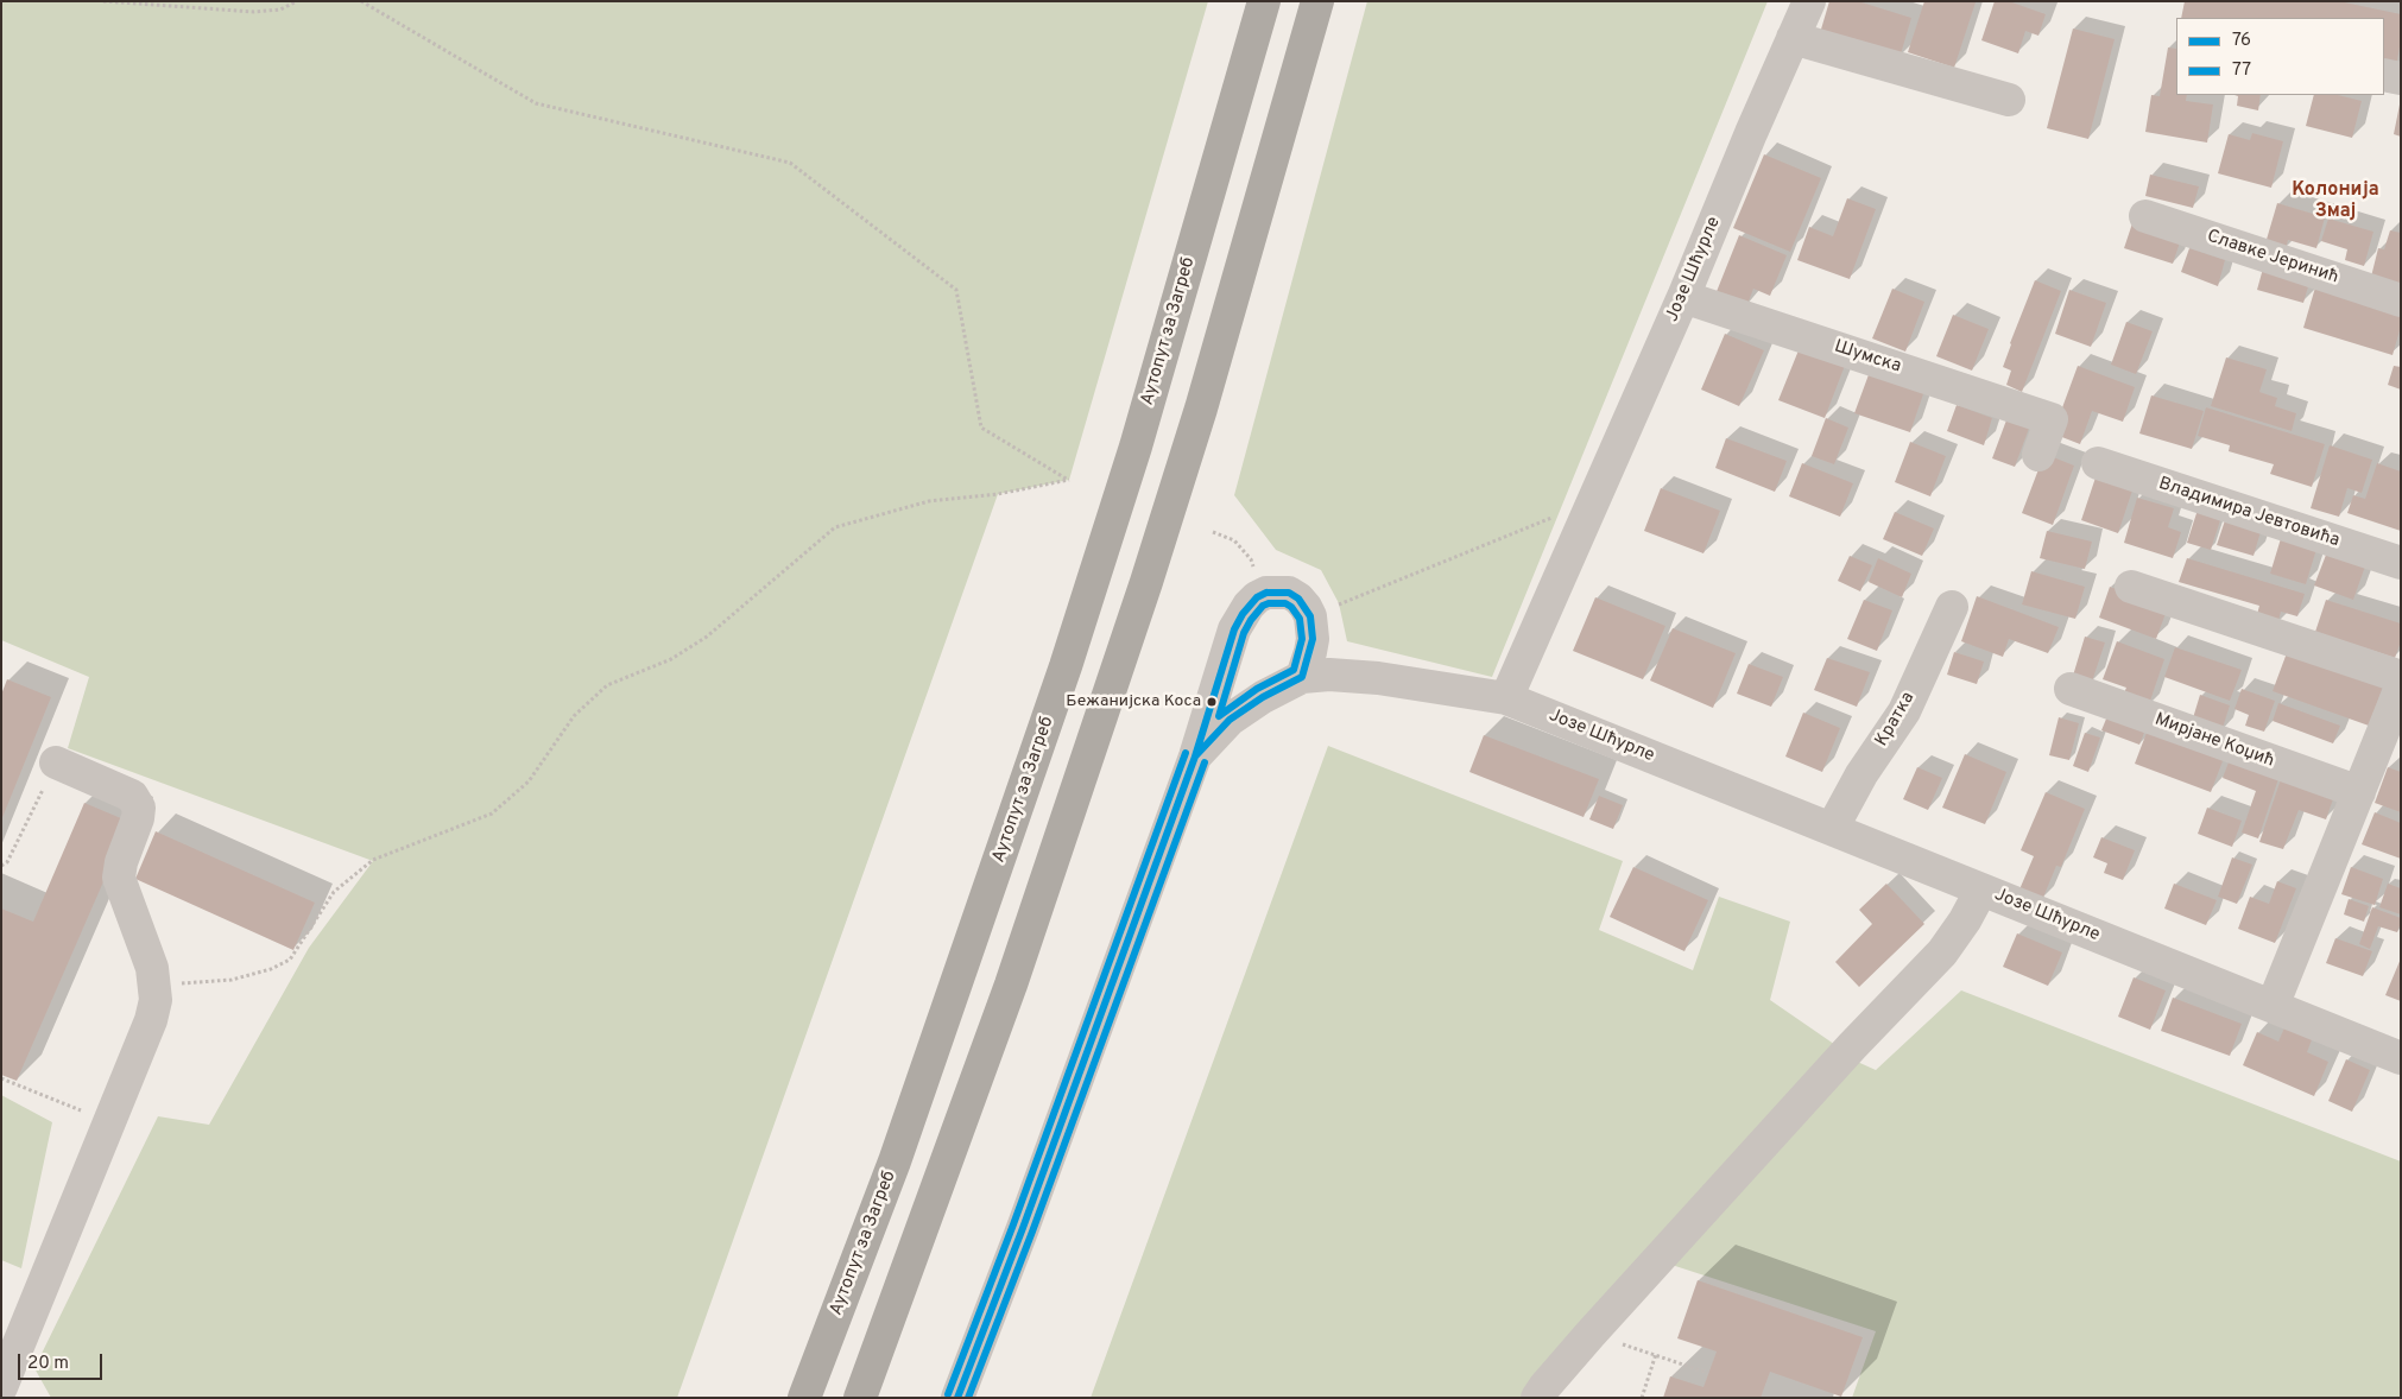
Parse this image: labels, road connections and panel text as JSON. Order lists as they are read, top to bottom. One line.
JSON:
{"streets":{"highway":["Аутопут за Загреб"],"street":["Славке Јеринић","Јозе Шћурле","Шумска","Владимира Јевтовића","Кратка","Мирјане Коџић"]},"crossings":[["Јозе Шћурле","Шумска"],["Јозе Шћурле","Кратка"]],"districts":["Колонија Змај"],"places":["Бежанијска Коса"],"lines":["transit line 76","transit line 77"],"legend":["76","77"],"scale_bar":"20 m"}
